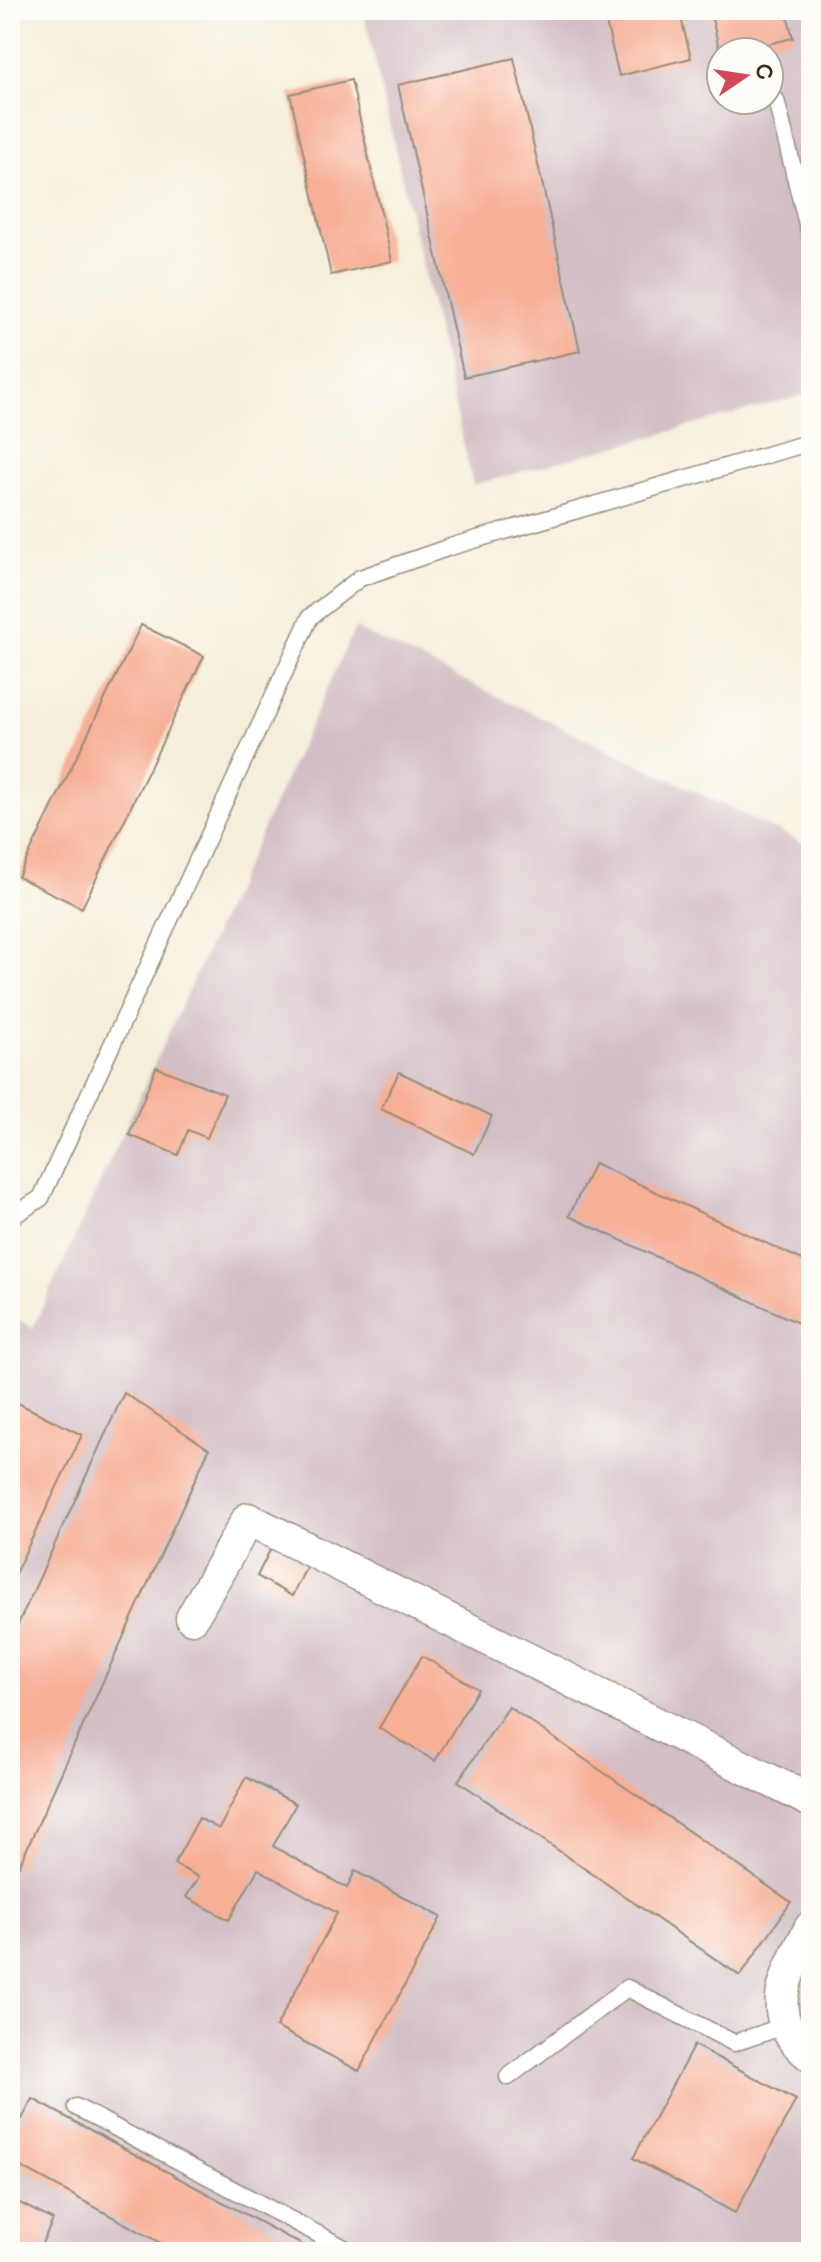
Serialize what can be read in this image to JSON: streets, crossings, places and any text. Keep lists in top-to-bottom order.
{
  "north": "right"
}
